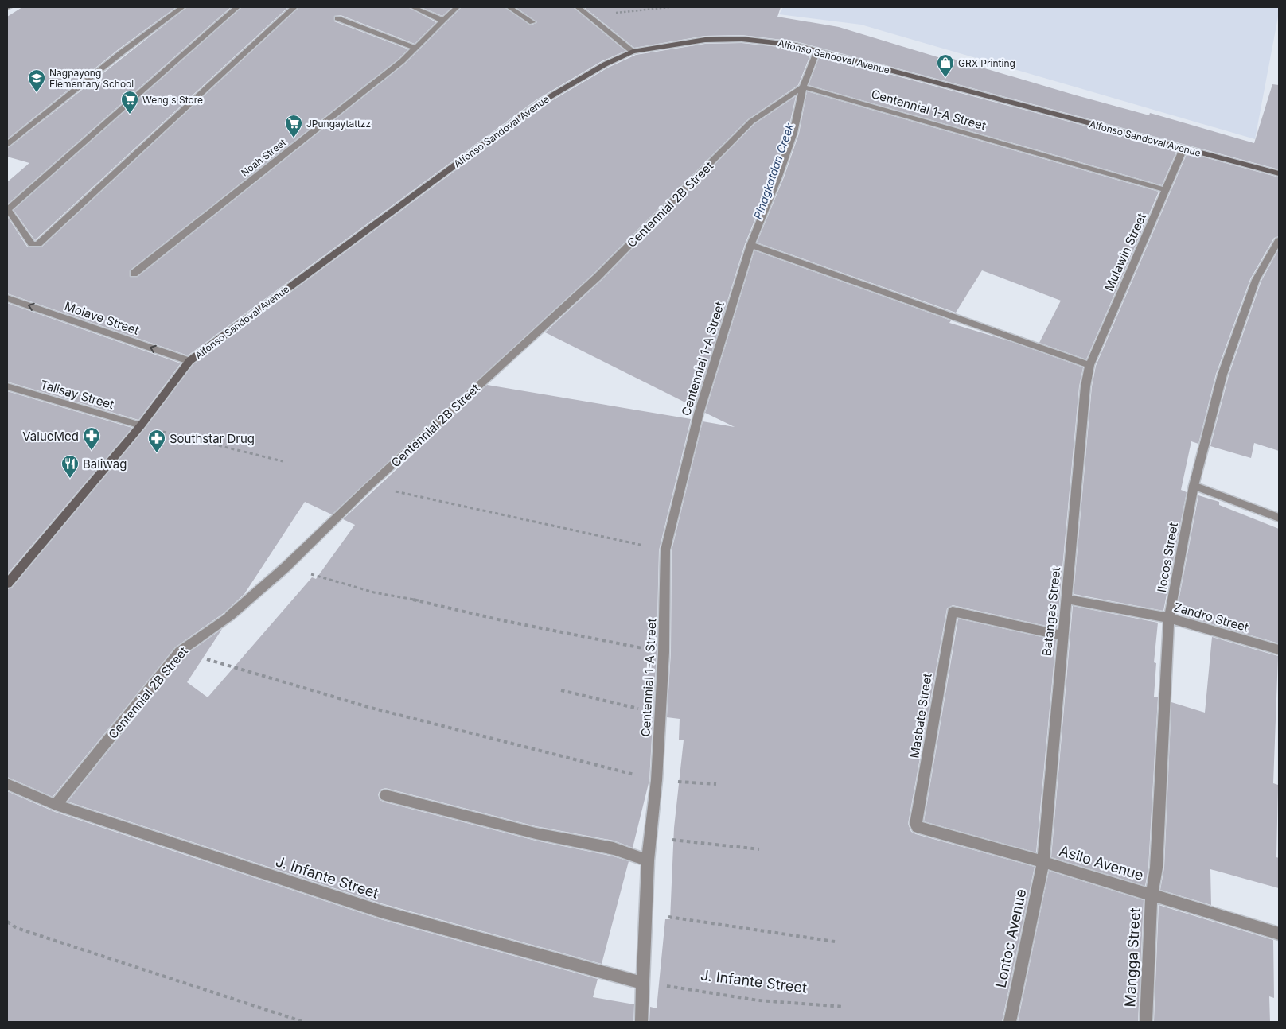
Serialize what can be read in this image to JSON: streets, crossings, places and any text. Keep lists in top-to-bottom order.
{
  "streets": {
    "main road": ["Alfonso Sandoval Avenue"],
    "street": [
      "Centennial 1-A Street",
      "Noah Street",
      "Centennial 2B Street",
      "Mulawin Street",
      "Molave Street",
      "Talisay Street",
      "Ilocos Street",
      "Batangas Street",
      "Zandro Street",
      "Masbate Street",
      "Asilo Avenue",
      "J. Infante Street",
      "Lontoc Avenue",
      "Mangga Street"
    ]
  },
  "crossings": [
    ["Alfonso Sandoval Avenue", "Mulawin Street"],
    ["Alfonso Sandoval Avenue", "Molave Street"],
    ["Alfonso Sandoval Avenue", "Talisay Street"],
    ["Centennial 1-A Street", "Centennial 2B Street"],
    ["Centennial 1-A Street", "Mulawin Street"],
    ["Centennial 1-A Street", "J. Infante Street"],
    ["Centennial 2B Street", "J. Infante Street"],
    ["Mulawin Street", "Batangas Street"],
    ["Ilocos Street", "Zandro Street"],
    ["Ilocos Street", "Asilo Avenue"],
    ["Ilocos Street", "Mangga Street"],
    ["Batangas Street", "Zandro Street"],
    ["Batangas Street", "Masbate Street"],
    ["Batangas Street", "Asilo Avenue"],
    ["Batangas Street", "Lontoc Avenue"],
    ["Masbate Street", "Asilo Avenue"],
    ["Asilo Avenue", "Lontoc Avenue"],
    ["Asilo Avenue", "Mangga Street"]
  ],
  "one_way": ["Molave Street"],
  "water": ["Pinagkatdan Creek"],
  "places": {
    "shop": ["GRX Printing"],
    "school or university": ["Nagpayong Elementary School"],
    "supermarket": ["Weng's Store", "JPungaytattzz"],
    "pharmacy": ["ValueMed", "Southstar Drug"],
    "restaurant": ["Baliwag"]
  }
}
